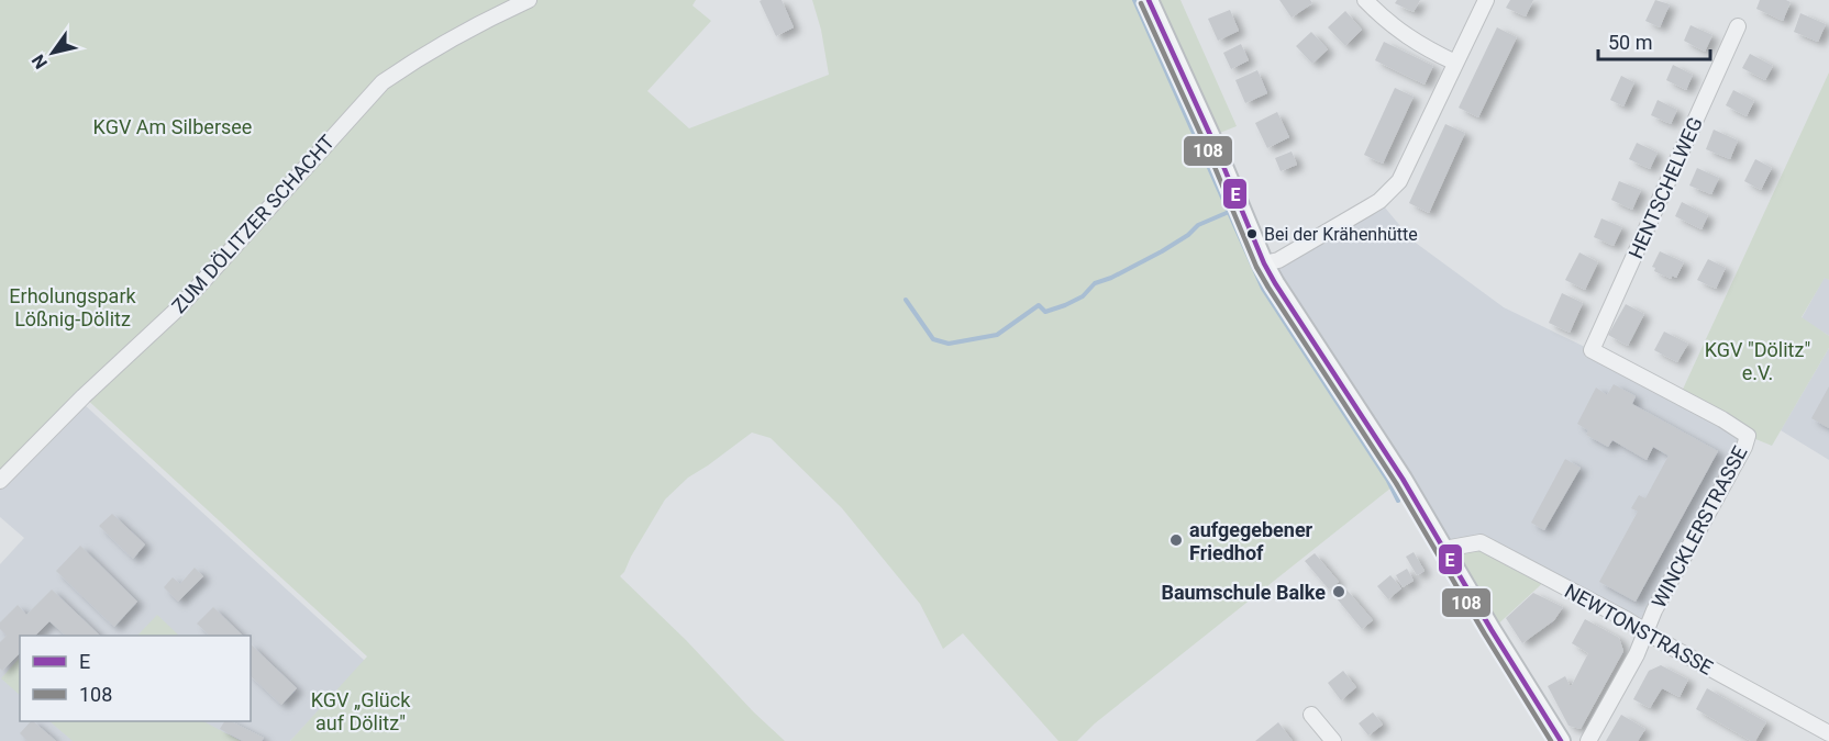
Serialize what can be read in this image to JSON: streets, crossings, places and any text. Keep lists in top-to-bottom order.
{
  "streets": {
    "street": [
      "HENTSCHELWEG",
      "ZUM DÖLITZER SCHACHT",
      "WINCKLERSTRASSE",
      "NEWTONSTRASSE"
    ]
  },
  "crossings": [
    ["HENTSCHELWEG", "WINCKLERSTRASSE"],
    ["WINCKLERSTRASSE", "NEWTONSTRASSE"]
  ],
  "parks": [
    "KGV Am Silbersee",
    "Erholungspark Lößnig-Dölitz",
    "KGV \"Dölitz\" e.V.",
    "KGV „Glück auf Dölitz\""
  ],
  "places": ["Bei der Krähenhütte", "aufgegebener Friedhof", "Baumschule Balke"],
  "lines": ["transit line E", "transit line 108"],
  "legend": ["E", "108"],
  "scale_bar": "50 m",
  "north": "bottom left"
}
